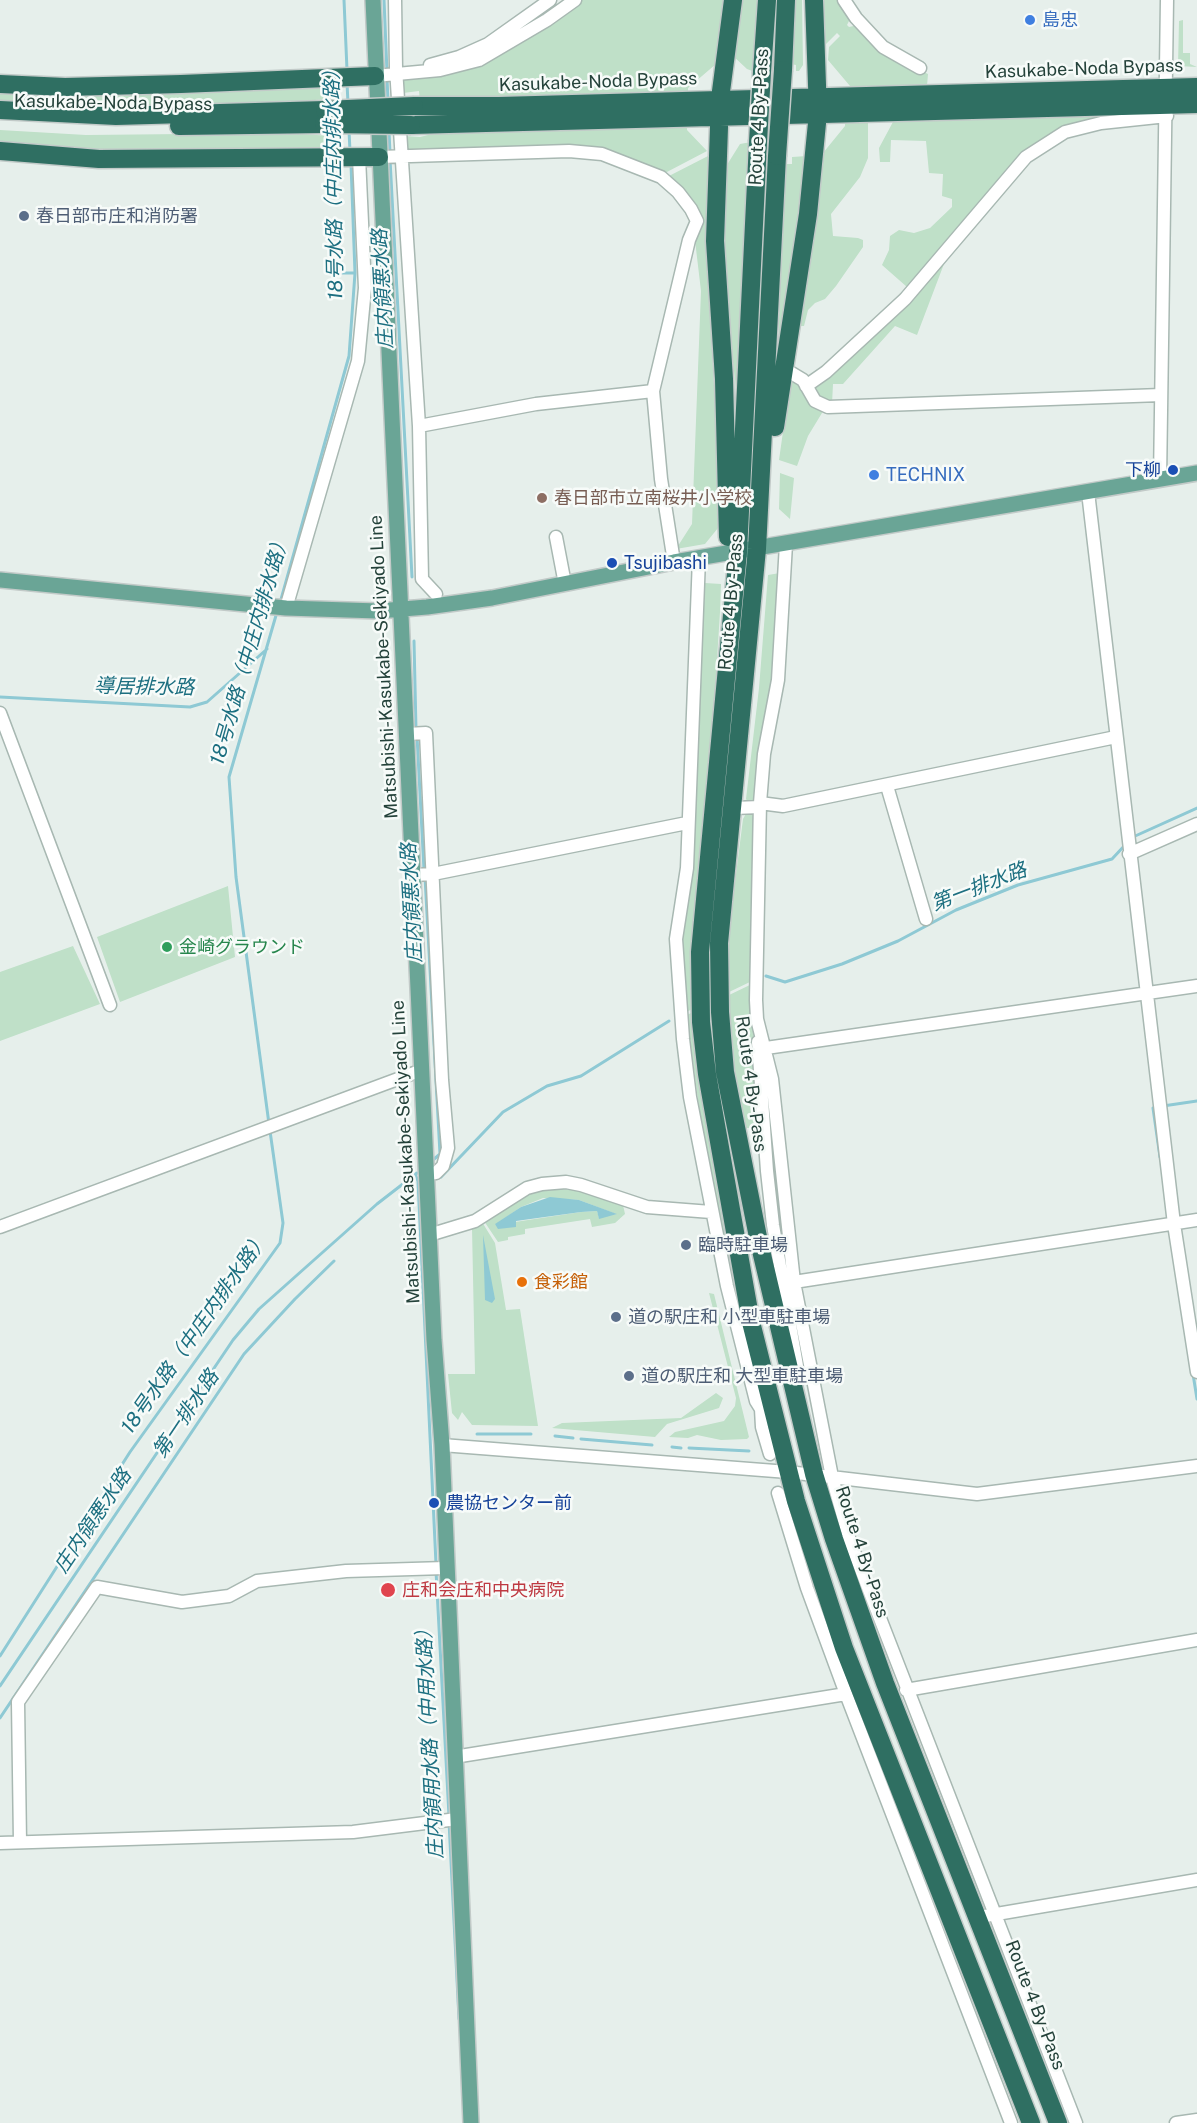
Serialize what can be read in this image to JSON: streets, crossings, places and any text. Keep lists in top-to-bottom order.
{
  "streets": {
    "highway": ["Kasukabe-Noda Bypass", "Route 4 By-Pass"],
    "main road": ["Matsubishi-Kasukabe-Sekiyado Line"]
  },
  "water": [
    "18号水路（中庄内排水路）",
    "庄内領悪水路",
    "導居排水路",
    "第一排水路",
    "庄内領用水路（中用水路）"
  ],
  "places": [
    "島忠",
    "春日部市庄和消防署",
    "下柳",
    "TECHNIX",
    "春日部市立南桜井小学校",
    "Tsujibashi",
    "金崎グラウンド",
    "臨時駐車場",
    "食彩館",
    "道の駅庄和 小型車駐車場",
    "道の駅庄和 大型車駐車場",
    "農協センター前",
    "庄和会庄和中央病院"
  ]
}
